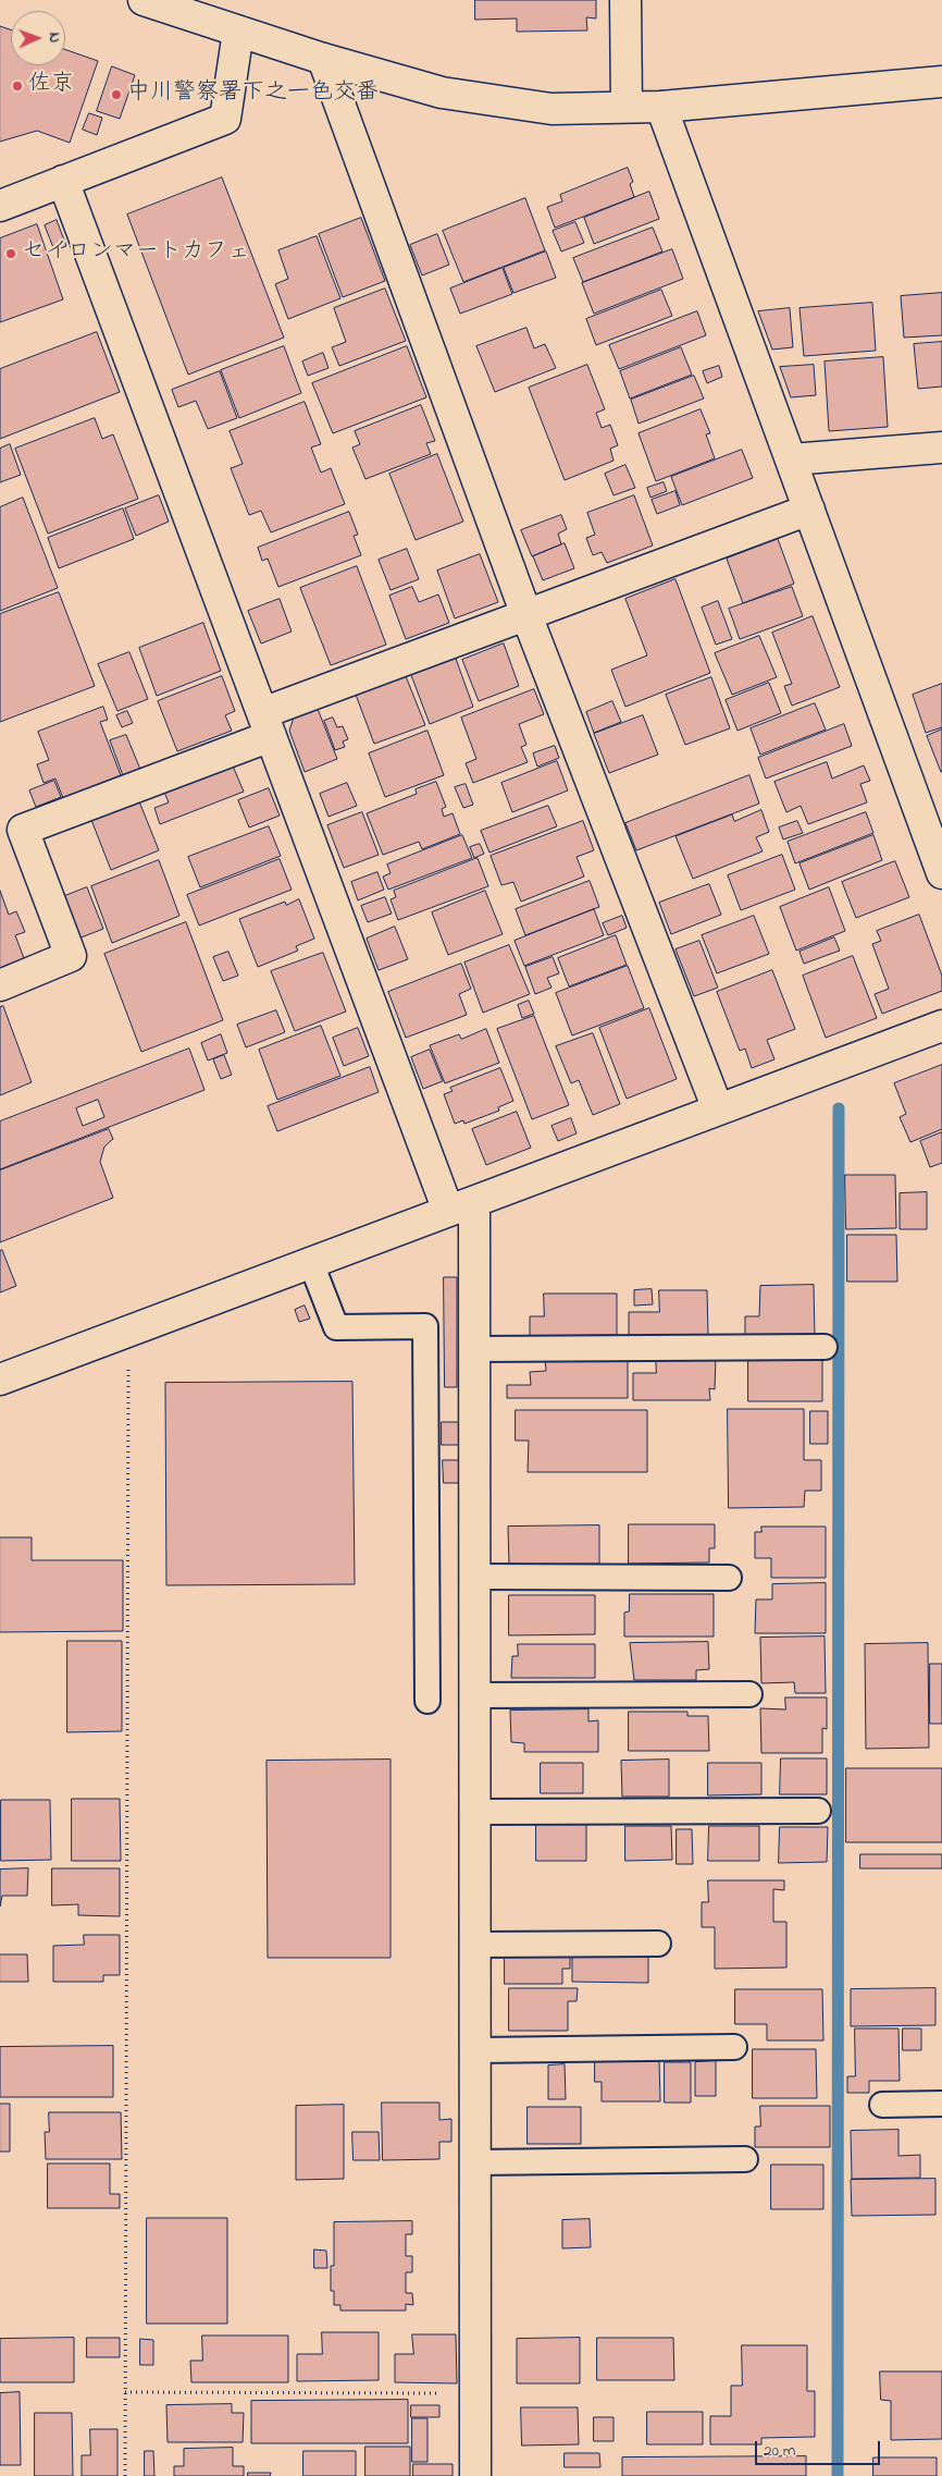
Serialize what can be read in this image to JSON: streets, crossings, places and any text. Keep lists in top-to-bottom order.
{
  "places": ["佐京", "中川警察署下之一色交番", "セイロンマートカフェ"],
  "scale_bar": "20 m",
  "north": "right"
}
